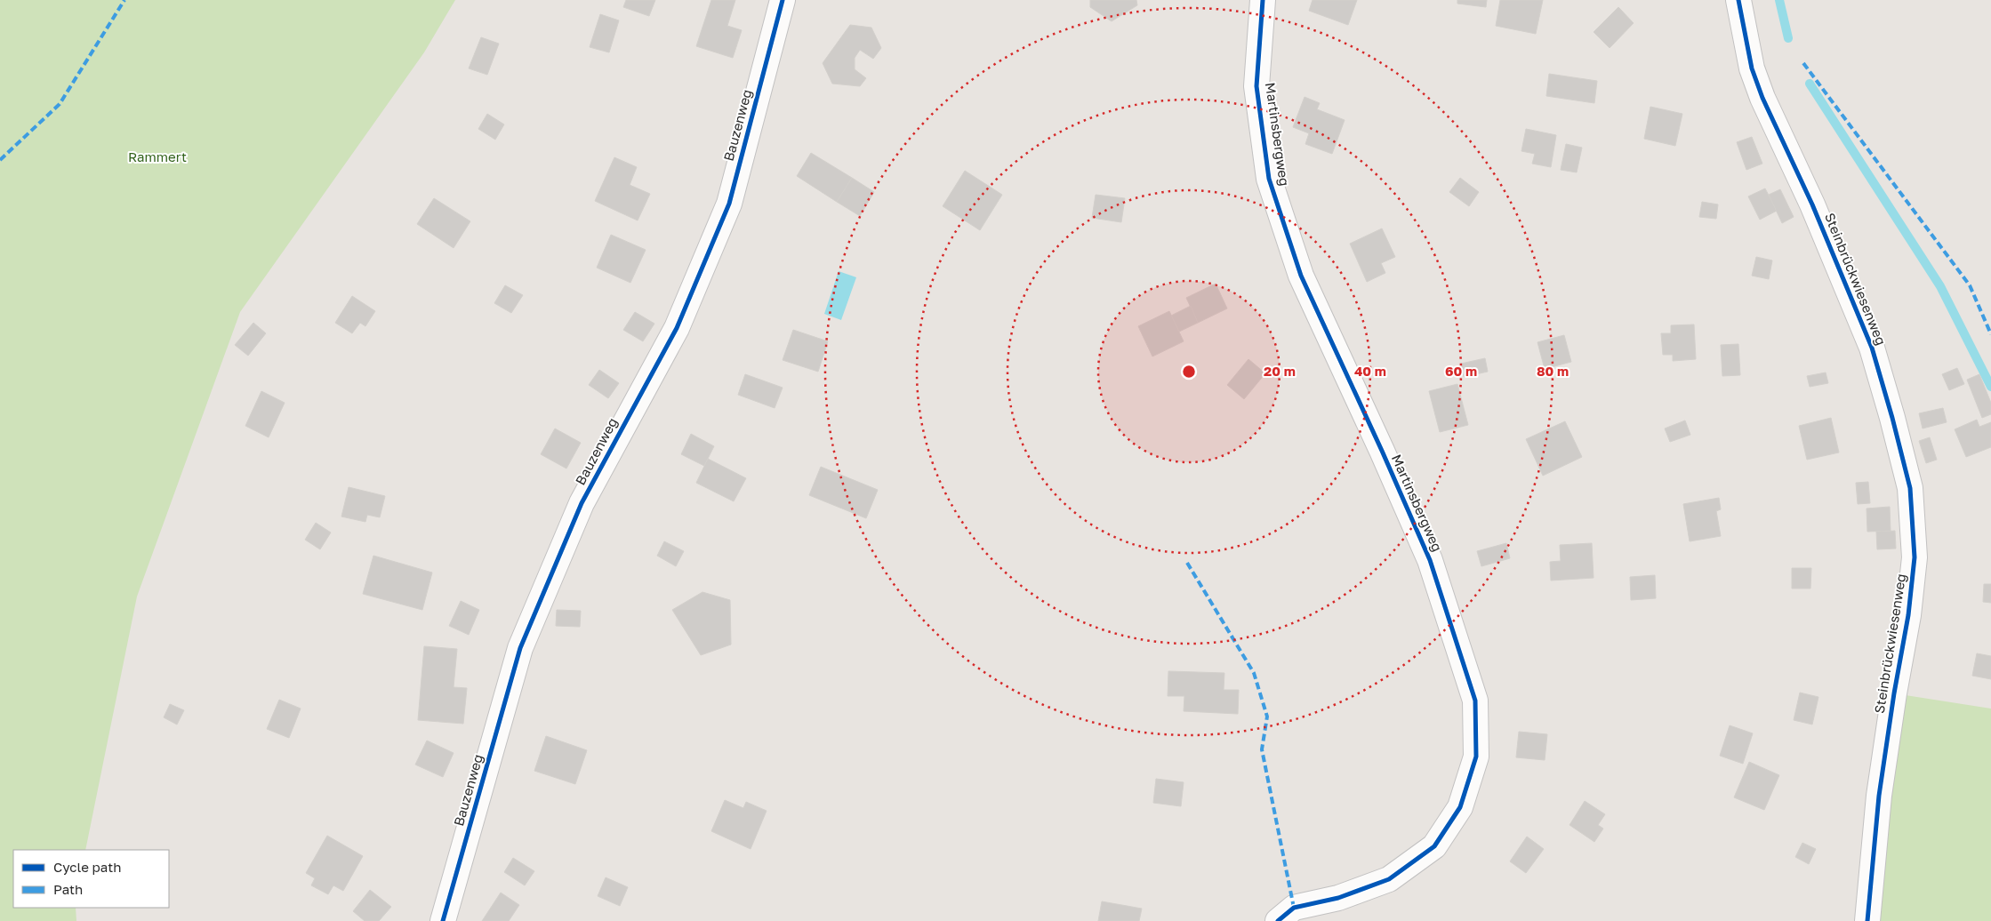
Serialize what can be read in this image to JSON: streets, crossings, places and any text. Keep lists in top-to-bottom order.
{
  "streets": {
    "street": ["Bauzenweg", "Martinsbergweg", "Steinbrückwiesenweg"]
  },
  "parks": ["Rammert"],
  "legend": ["Cycle path", "Path"],
  "rings": [
    "20 m",
    "40 m",
    "60 m",
    "80 m"
  ]
}
